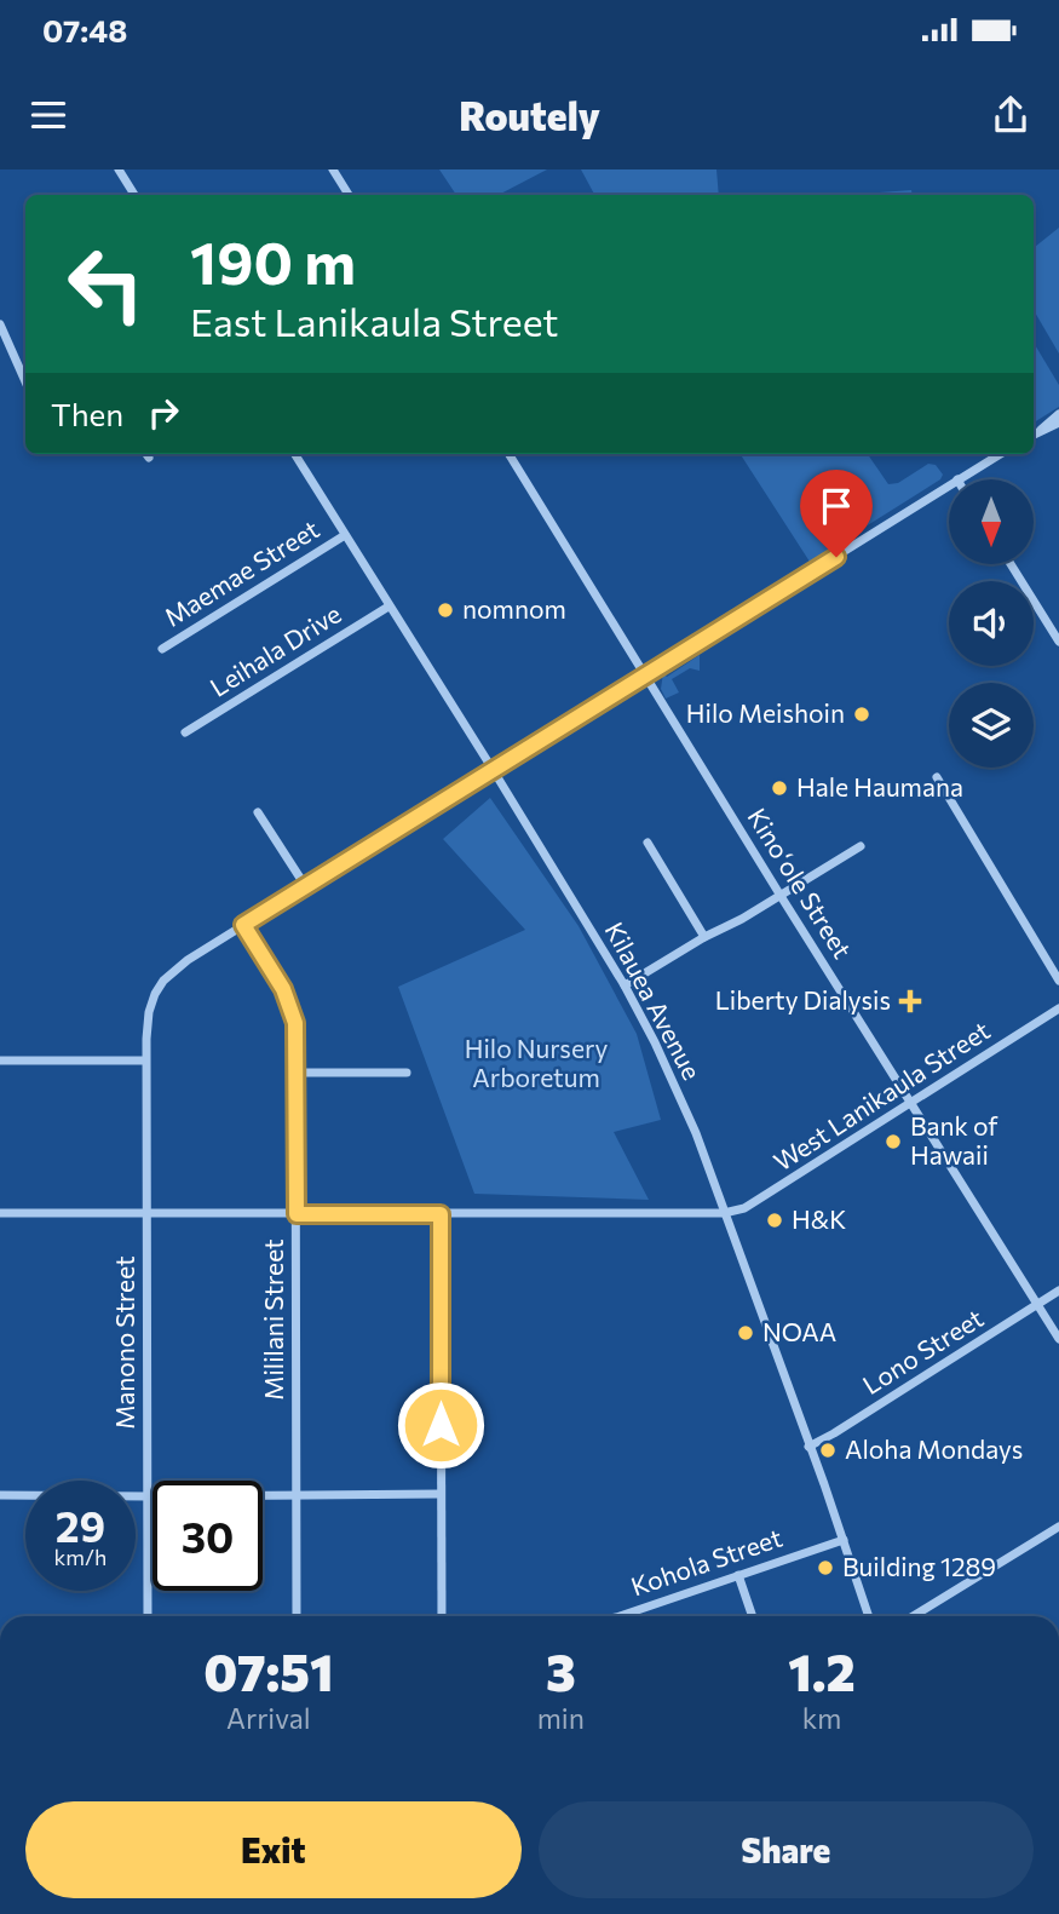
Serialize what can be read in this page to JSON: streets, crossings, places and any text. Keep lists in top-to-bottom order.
{
  "streets": {
    "street": [
      "Maemae Street",
      "Leihala Drive",
      "Kinoʻole Street",
      "Kilauea Avenue",
      "West Lanikaula Street",
      "Mililani Street",
      "Manono Street",
      "Lono Street",
      "Kohola Street"
    ]
  },
  "crossings": [
    ["Maemae Street", "Kilauea Avenue"],
    ["Leihala Drive", "Kilauea Avenue"],
    ["Kinoʻole Street", "West Lanikaula Street"],
    ["Kinoʻole Street", "Manono Street"],
    ["Kinoʻole Street", "Lono Street"],
    ["Kilauea Avenue", "West Lanikaula Street"],
    ["Kilauea Avenue", "Manono Street"],
    ["Kilauea Avenue", "Lono Street"],
    ["Kilauea Avenue", "Kohola Street"],
    ["Mililani Street", "Manono Street"]
  ],
  "parks": ["Hilo Nursery Arboretum"],
  "places": {
    "other": [
      "nomnom",
      "Hilo Meishoin",
      "Hale Haumana",
      "Bank of Hawaii",
      "H&K",
      "NOAA",
      "Aloha Mondays",
      "Building 1289"
    ],
    "health": ["Liberty Dialysis"]
  },
  "north": "bottom",
  "page": {
    "status": "07:48",
    "header": "Routely",
    "turn": ["190 m", "East Lanikaula Street"],
    "then": "Then",
    "speed": "29 km/h",
    "limit": "30",
    "eta": [
      "07:51",
      "Arrival",
      "3",
      "min",
      "1.2",
      "km"
    ],
    "buttons": ["Exit", "Share"]
  }
}
